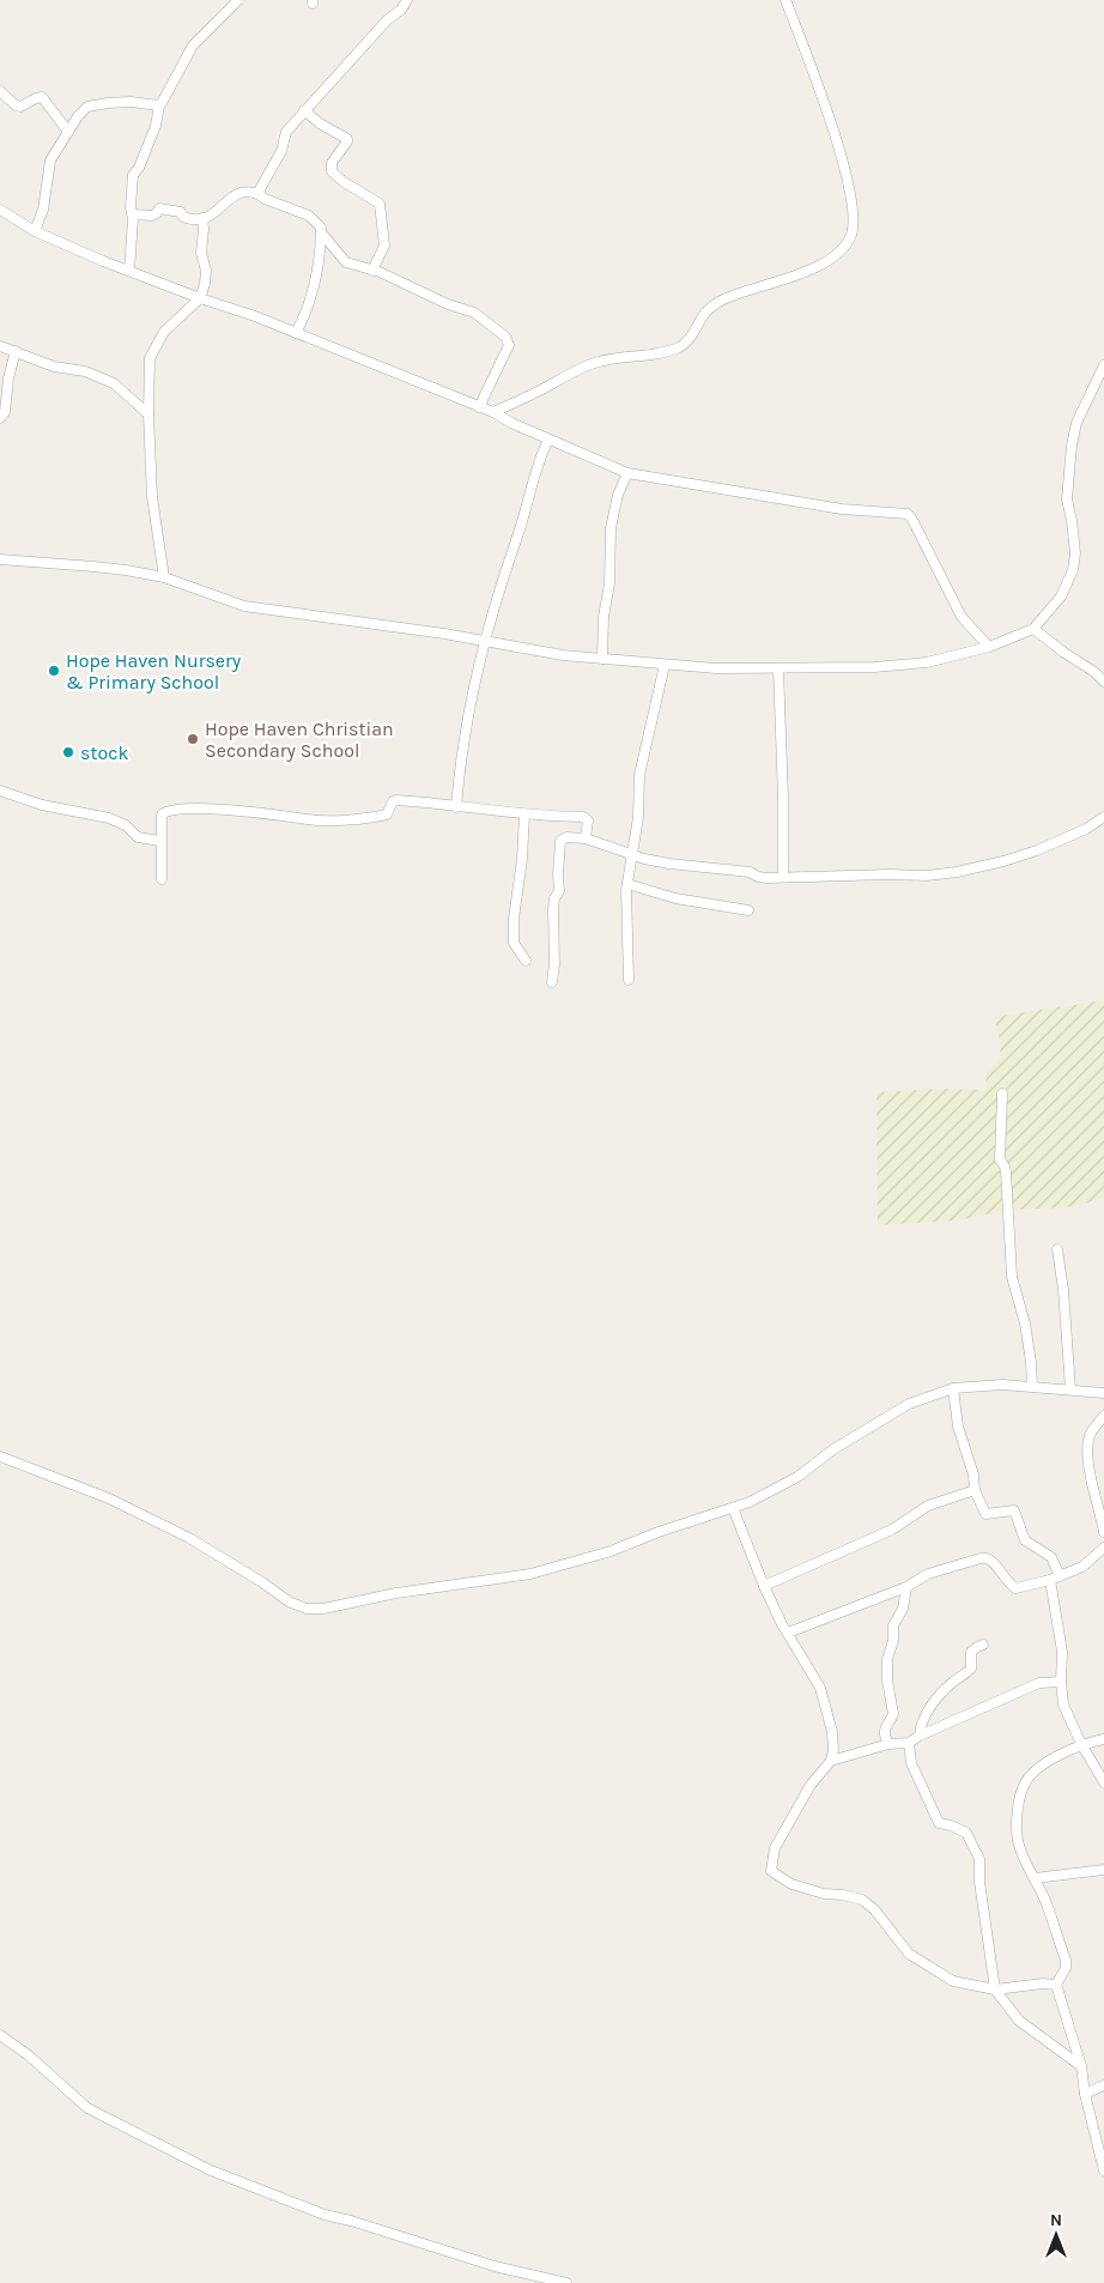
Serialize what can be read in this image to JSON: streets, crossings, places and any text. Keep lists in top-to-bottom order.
{
  "places": ["Hope Haven Nursery & Primary School", "Hope Haven Christian Secondary School", "stock"],
  "north": "top"
}
